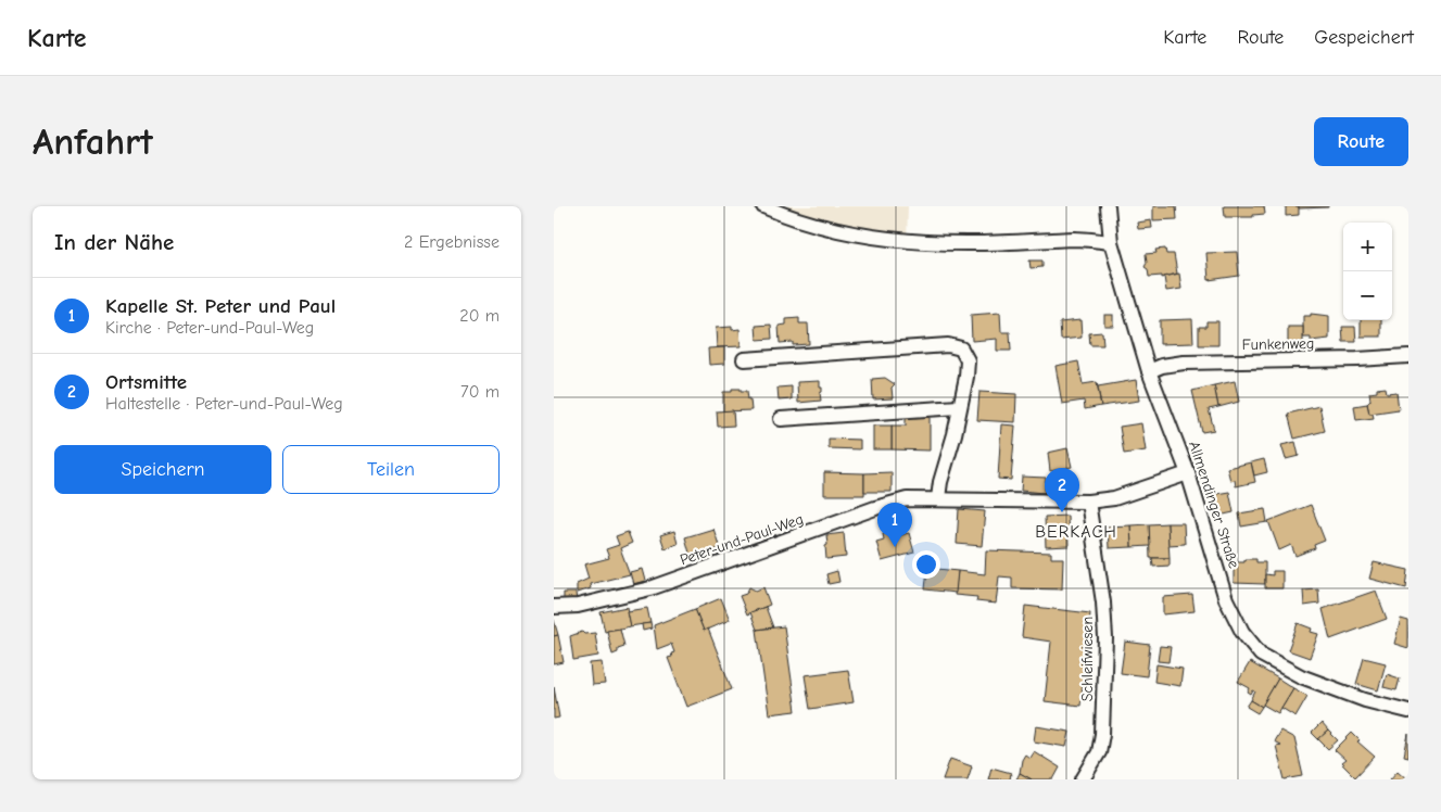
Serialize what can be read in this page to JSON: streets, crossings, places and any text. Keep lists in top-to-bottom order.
{
  "streets": {
    "street": [
      "Funkenweg",
      "Allmendinger Straße",
      "Peter-und-Paul-Weg",
      "Schleifwiesen"
    ]
  },
  "crossings": [
    ["Funkenweg", "Allmendinger Straße"],
    ["Allmendinger Straße", "Peter-und-Paul-Weg"],
    ["Peter-und-Paul-Weg", "Schleifwiesen"]
  ],
  "districts": ["BERKACH"],
  "page": {
    "header": "Karte",
    "nav": ["Karte", "Route", "Gespeichert"],
    "buttons": [
      "Route",
      ["Speichern", "Teilen"]
    ],
    "title": "Anfahrt",
    "heading": ["In der Nähe", "2 Ergebnisse"],
    "map_buttons": ["+", "−"],
    "list": [
      {
        "mark": "1",
        "name": "Kapelle St. Peter und Paul",
        "note": "Kirche · Peter-und-Paul-Weg",
        "value": "20 m"
      },
      {
        "mark": "2",
        "name": "Ortsmitte",
        "note": "Haltestelle · Peter-und-Paul-Weg",
        "value": "70 m"
      }
    ],
    "pins": ["2", "1"]
  }
}
